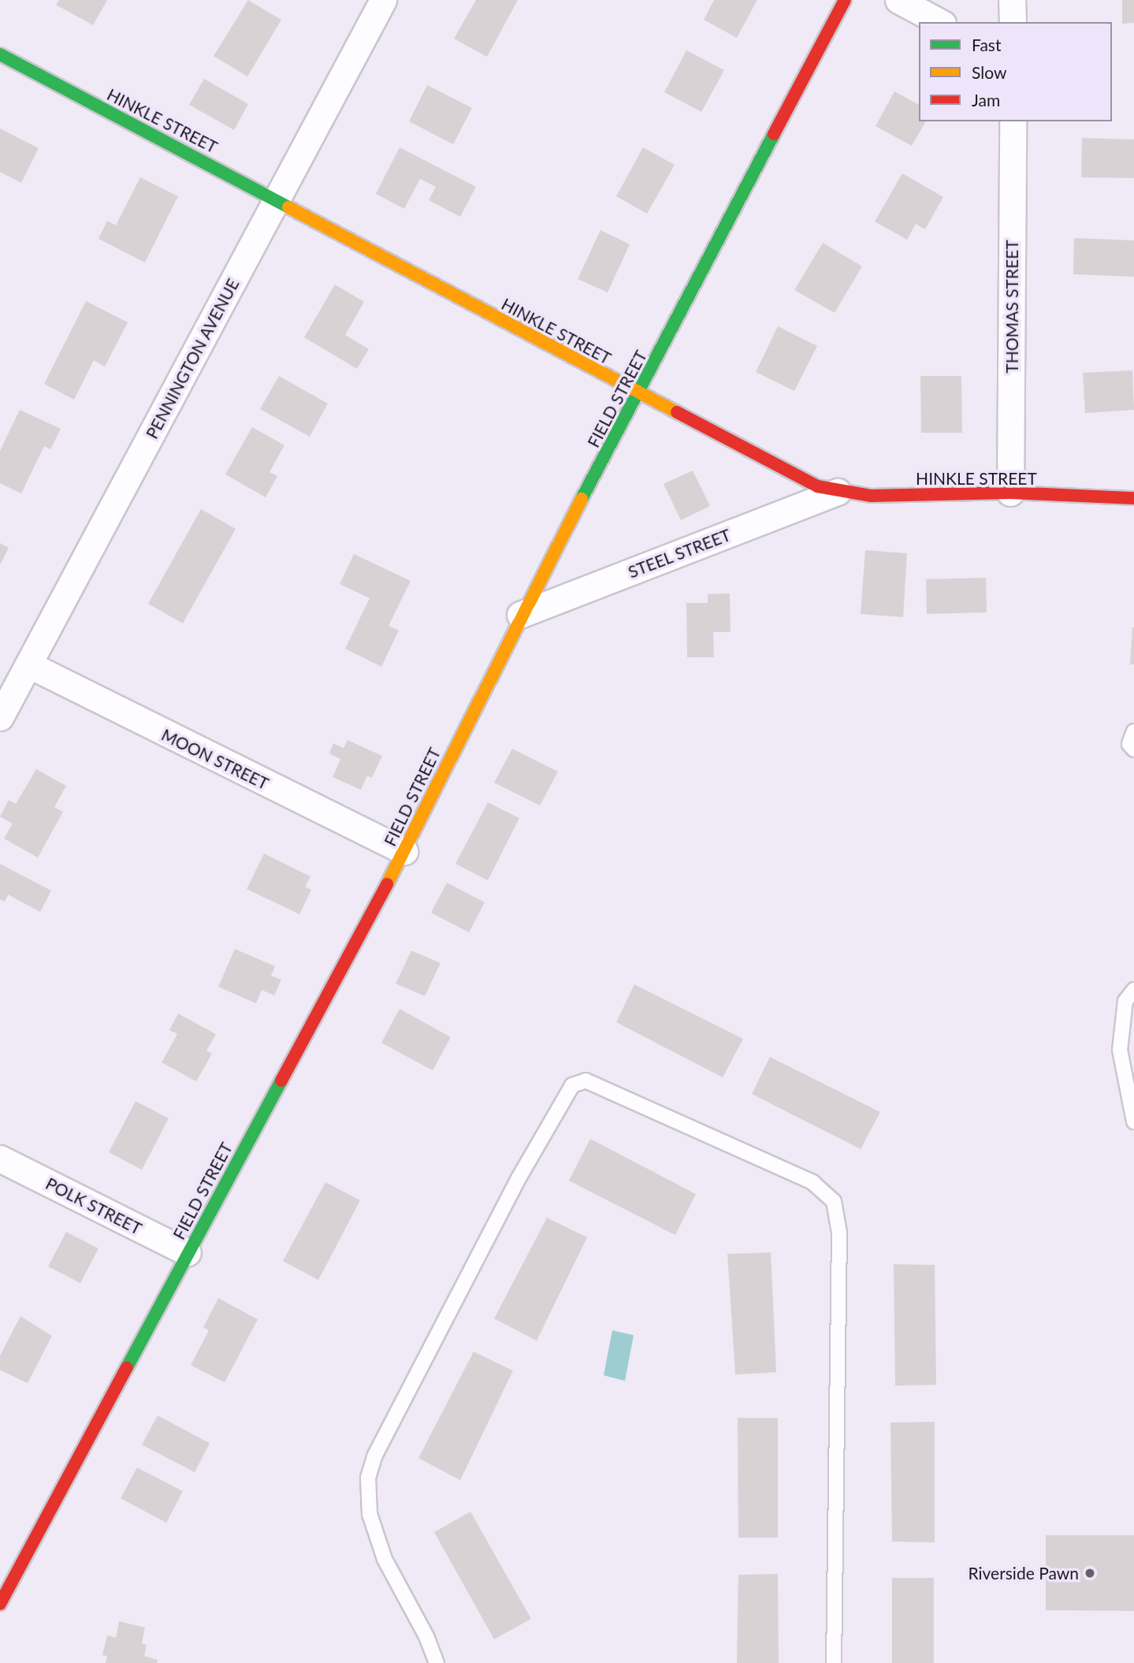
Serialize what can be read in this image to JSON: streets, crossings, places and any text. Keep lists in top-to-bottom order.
{
  "streets": {
    "street": [
      "HINKLE STREET",
      "THOMAS STREET",
      "PENNINGTON AVENUE",
      "FIELD STREET",
      "STEEL STREET",
      "MOON STREET",
      "POLK STREET"
    ]
  },
  "crossings": [
    ["HINKLE STREET", "THOMAS STREET"],
    ["HINKLE STREET", "PENNINGTON AVENUE"],
    ["HINKLE STREET", "FIELD STREET"],
    ["HINKLE STREET", "STEEL STREET"],
    ["PENNINGTON AVENUE", "MOON STREET"],
    ["FIELD STREET", "STEEL STREET"],
    ["FIELD STREET", "MOON STREET"],
    ["FIELD STREET", "POLK STREET"]
  ],
  "places": ["Riverside Pawn"],
  "legend": ["Fast", "Slow", "Jam"]
}
